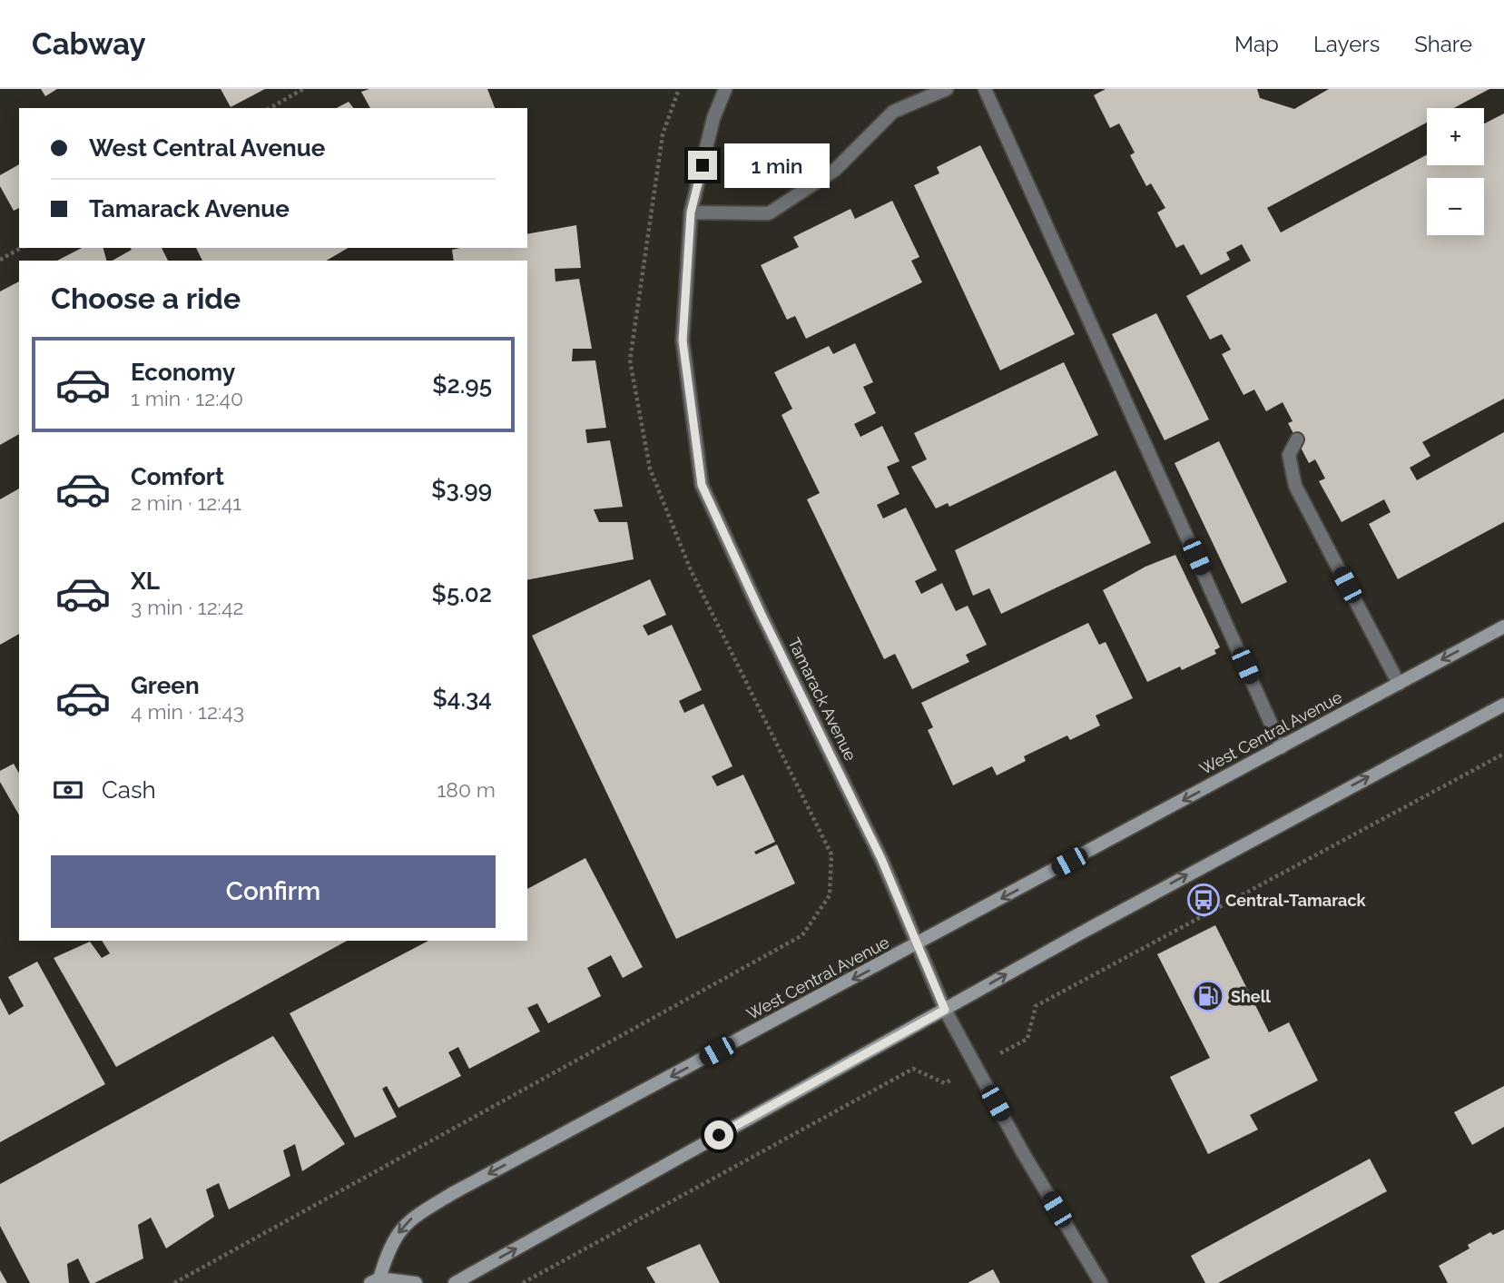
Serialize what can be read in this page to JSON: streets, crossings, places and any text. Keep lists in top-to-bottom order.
{
  "streets": {
    "main road": ["West Central Avenue"],
    "street": ["Tamarack Avenue"]
  },
  "crossings": [
    ["Tamarack Avenue", "West Central Avenue"]
  ],
  "places": {
    "bus stop": ["Central-Tamarack"],
    "fuel station": ["Shell"]
  },
  "page": {
    "header": "Cabway",
    "nav": ["Map", "Layers", "Share"],
    "map_buttons": ["+", "−"],
    "banner": ["West Central Avenue", "Tamarack Avenue"],
    "bubble": "1 min",
    "heading": "Choose a ride",
    "list": [
      {
        "name": "Economy",
        "note": "1 min · 12:40",
        "value": "$2.95"
      },
      {
        "name": "Comfort",
        "note": "2 min · 12:41",
        "value": "$3.99"
      },
      {
        "name": "XL",
        "note": "3 min · 12:42",
        "value": "$5.02"
      },
      {
        "name": "Green",
        "note": "4 min · 12:43",
        "value": "$4.34"
      }
    ],
    "pay": ["Cash", "180 m"],
    "buttons": "Confirm"
  }
}
